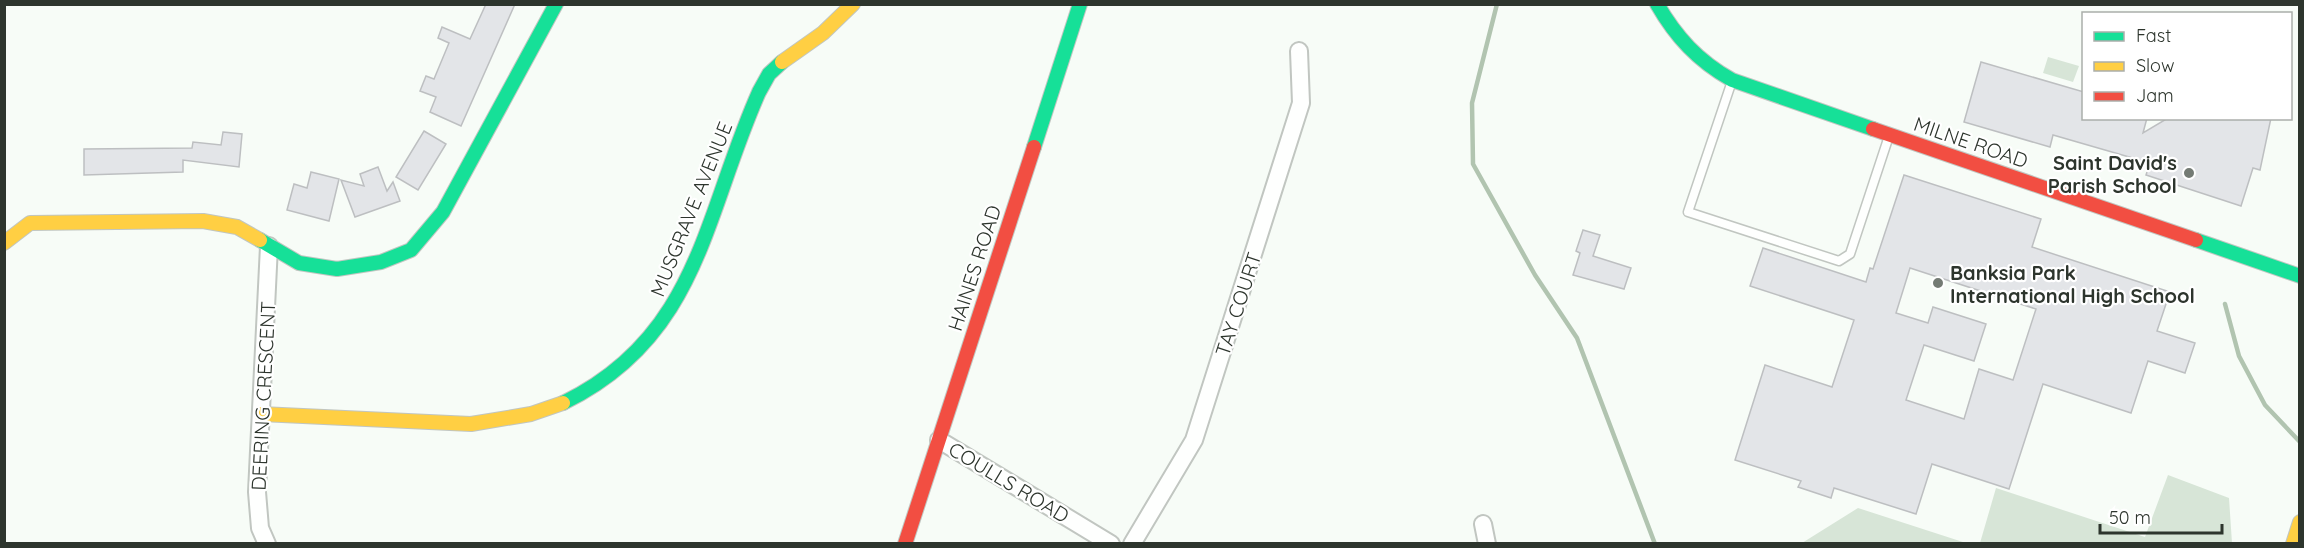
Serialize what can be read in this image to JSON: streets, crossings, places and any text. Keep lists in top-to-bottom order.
{
  "streets": {
    "street": [
      "MILNE ROAD",
      "MUSGRAVE AVENUE",
      "HAINES ROAD",
      "TAY COURT",
      "DEERING CRESCENT",
      "COULLS ROAD"
    ]
  },
  "crossings": [
    ["MUSGRAVE AVENUE", "DEERING CRESCENT"],
    ["HAINES ROAD", "COULLS ROAD"]
  ],
  "places": ["Saint David's Parish School", "Banksia Park International High School"],
  "legend": ["Fast", "Slow", "Jam"],
  "scale_bar": "50 m"
}
